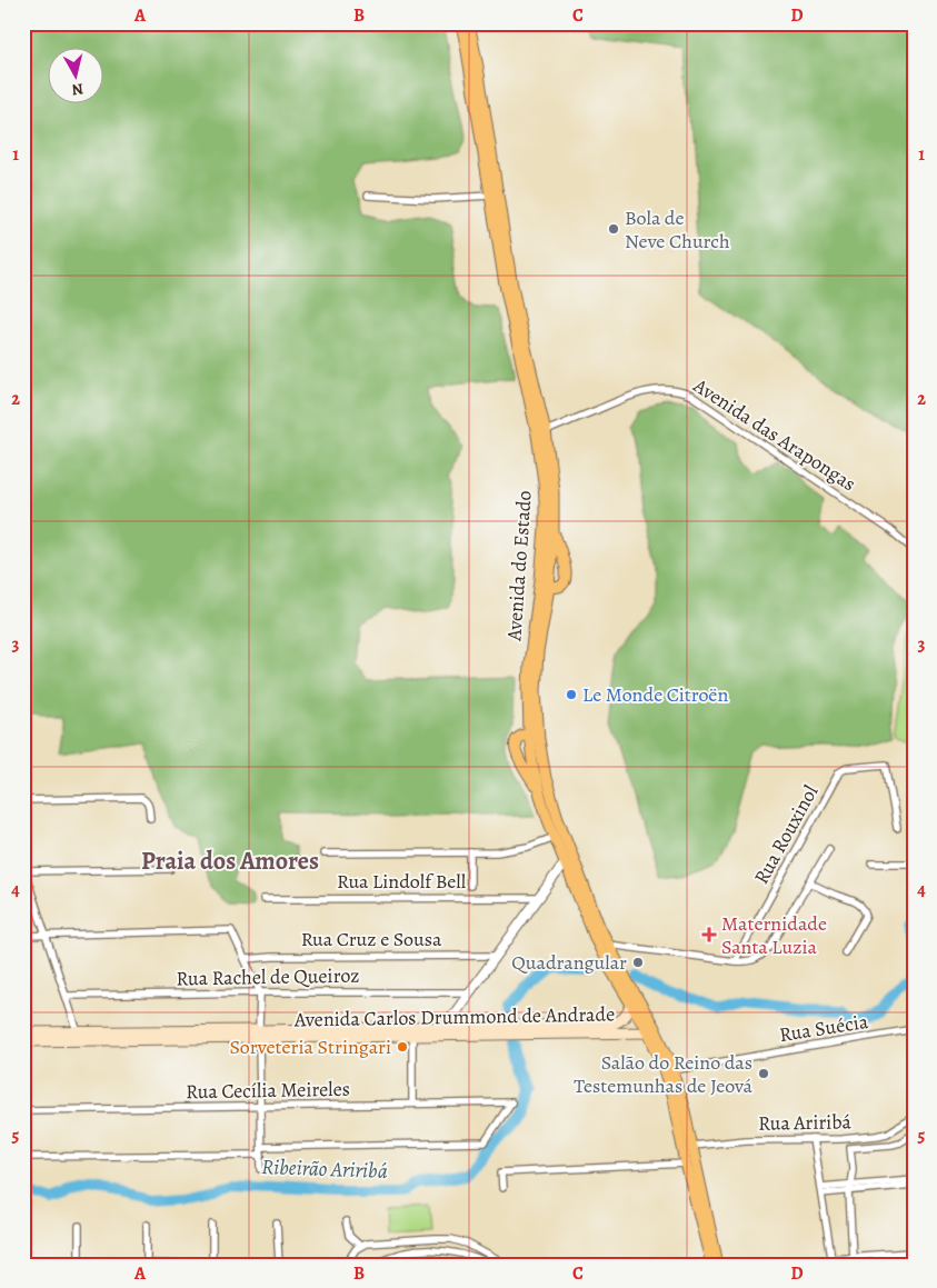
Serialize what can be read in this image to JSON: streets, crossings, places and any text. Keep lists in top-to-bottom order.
{
  "streets": {
    "main road": ["Avenida do Estado", "Avenida Carlos Drummond de Andrade"],
    "street": [
      "Avenida das Arapongas",
      "Rua Rouxinol",
      "Rua Lindolf Bell",
      "Rua Cruz e Sousa",
      "Rua Rachel de Queiroz",
      "Rua Suécia",
      "Rua Cecília Meireles",
      "Rua Ariribá"
    ]
  },
  "crossings": [
    ["Avenida das Arapongas", "Avenida do Estado"]
  ],
  "districts": ["Praia dos Amores"],
  "water": ["Ribeirão Ariribá"],
  "places": {
    "other": [
      "Bola de Neve Church",
      "Le Monde Citroën",
      "Quadrangular",
      "Sorveteria Stringari",
      "Salão do Reino das Testemunhas de Jeová"
    ],
    "health": ["Maternidade Santa Luzia"]
  },
  "north": "bottom",
  "grid": {
    "columns": [
      "A",
      "B",
      "C",
      "D"
    ],
    "rows": [
      "1",
      "2",
      "3",
      "4",
      "5"
    ]
  }
}
